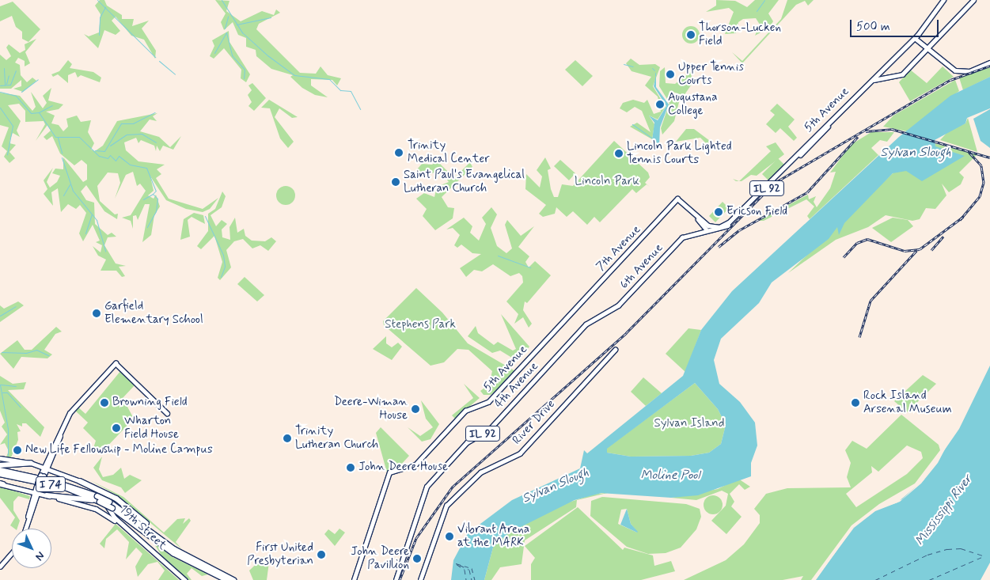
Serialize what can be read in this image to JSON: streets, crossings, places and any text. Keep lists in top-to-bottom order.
{
  "streets": {
    "highway": ["I 74"],
    "main road": [
      "5th Avenue",
      "IL 92",
      "7th Avenue",
      "6th Avenue",
      "4th Avenue",
      "River Drive",
      "19th Street"
    ]
  },
  "crossings": [
    ["5th Avenue", "7th Avenue"],
    ["5th Avenue", "6th Avenue"],
    ["6th Avenue", "4th Avenue"]
  ],
  "water": ["Sylvan Slough", "Moline Pool", "Mississippi River"],
  "parks": ["Lincoln Park", "Stephens Park", "Sylvan Island"],
  "places": [
    "Thorson-Lucken Field",
    "Upper Tennis Courts",
    "Augustana College",
    "Trinity Medical Center",
    "Lincoln Park Lighted Tennis Courts",
    "Saint Paul's Evangelical Lutheran Church",
    "Ericson Field",
    "Garfield Elementary School",
    "Browning Field",
    "Rock Island Arsenal Museum",
    "Deere-Wiman House",
    "Wharton Field House",
    "Trinity Lutheran Church",
    "New Life Fellowship - Moline Campus",
    "John Deere House",
    "Vibrant Arena at the MARK",
    "First United Presbyterian",
    "John Deere Pavillion"
  ],
  "scale_bar": "500 m",
  "north": "bottom right"
}
